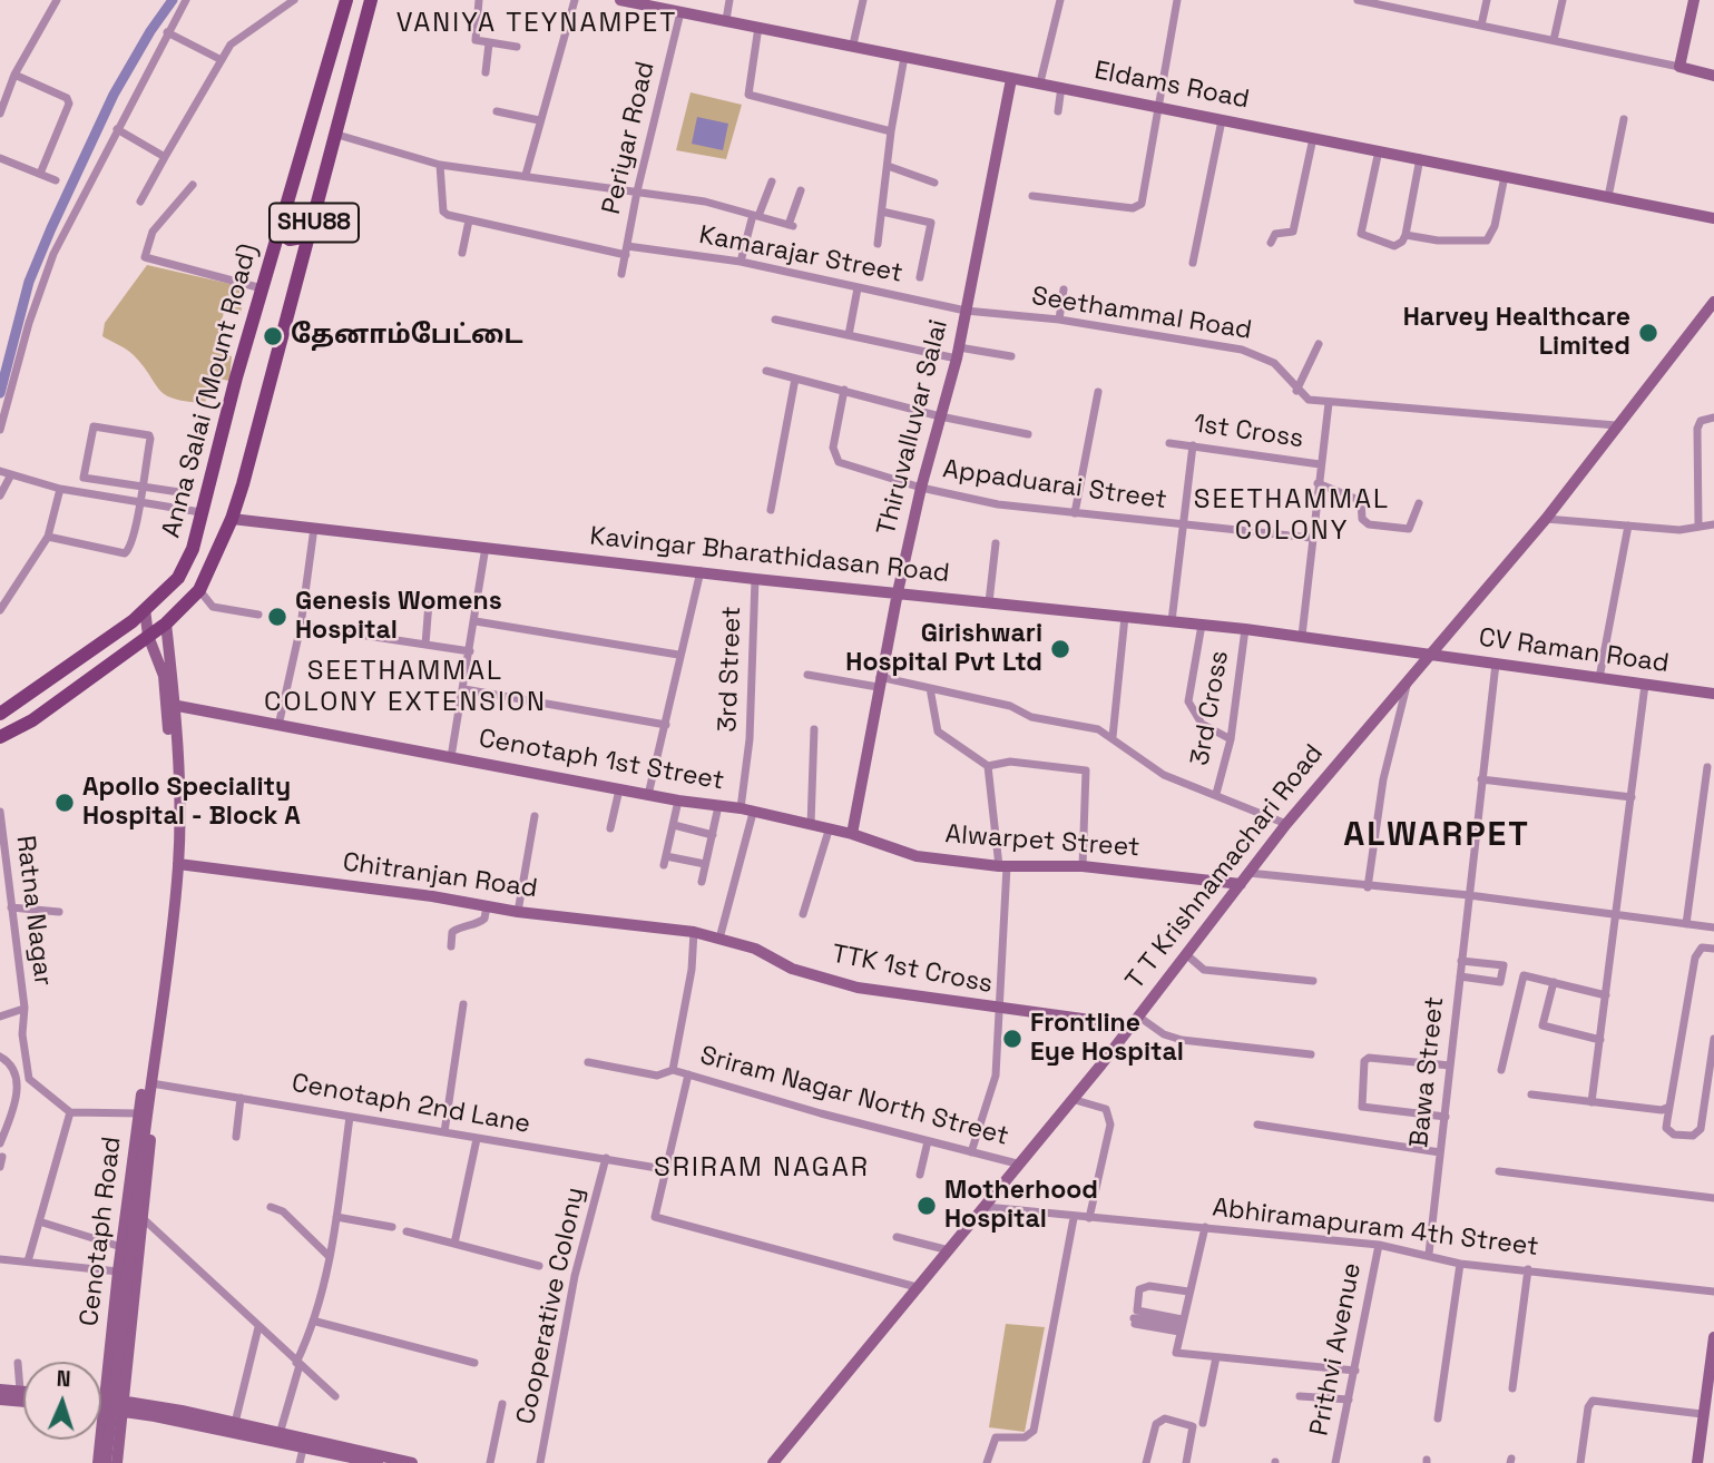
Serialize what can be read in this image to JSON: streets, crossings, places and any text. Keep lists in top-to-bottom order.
{
  "streets": {
    "main road": [
      "Eldams Road",
      "SHU88",
      "Anna Salai (Mount Road)",
      "Thiruvalluvar Salai",
      "Kavingar Bharathidasan Road",
      "CV Raman Road",
      "Cenotaph 1st Street",
      "Alwarpet Street",
      "T T Krishnamachari Road",
      "Chitranjan Road",
      "TTK 1st Cross",
      "Cenotaph Road"
    ],
    "street": [
      "Periyar Road",
      "Kamarajar Street",
      "Seethammal Road",
      "1st Cross",
      "Appaduarai Street",
      "3rd Street",
      "3rd Cross",
      "Ratna Nagar",
      "Bawa Street",
      "Sriram Nagar North Street",
      "Cenotaph 2nd Lane",
      "Abhiramapuram 4th Street",
      "Cooperative Colony",
      "Prithvi Avenue"
    ]
  },
  "crossings": [
    ["Eldams Road", "Periyar Road"],
    ["Eldams Road", "Thiruvalluvar Salai"],
    ["Periyar Road", "Kamarajar Street"],
    ["Kamarajar Street", "Seethammal Road"],
    ["Kamarajar Street", "Anna Salai (Mount Road)"],
    ["Kamarajar Street", "Thiruvalluvar Salai"],
    ["Seethammal Road", "Thiruvalluvar Salai"],
    ["Seethammal Road", "T T Krishnamachari Road"],
    ["Anna Salai (Mount Road)", "Kavingar Bharathidasan Road"],
    ["Anna Salai (Mount Road)", "Cenotaph Road"],
    ["Thiruvalluvar Salai", "Appaduarai Street"],
    ["Thiruvalluvar Salai", "Kavingar Bharathidasan Road"],
    ["Thiruvalluvar Salai", "Alwarpet Street"],
    ["Kavingar Bharathidasan Road", "CV Raman Road"],
    ["Kavingar Bharathidasan Road", "3rd Street"],
    ["Kavingar Bharathidasan Road", "3rd Cross"],
    ["CV Raman Road", "T T Krishnamachari Road"],
    ["CV Raman Road", "Bawa Street"],
    ["3rd Street", "Cenotaph 1st Street"],
    ["3rd Street", "Alwarpet Street"],
    ["3rd Street", "TTK 1st Cross"],
    ["Cenotaph 1st Street", "Alwarpet Street"],
    ["Cenotaph 1st Street", "Cenotaph Road"],
    ["Alwarpet Street", "T T Krishnamachari Road"],
    ["T T Krishnamachari Road", "TTK 1st Cross"],
    ["T T Krishnamachari Road", "Sriram Nagar North Street"],
    ["T T Krishnamachari Road", "Abhiramapuram 4th Street"],
    ["Chitranjan Road", "TTK 1st Cross"],
    ["Chitranjan Road", "Cenotaph Road"],
    ["Bawa Street", "Abhiramapuram 4th Street"],
    ["Cenotaph 2nd Lane", "Cenotaph Road"],
    ["Cenotaph 2nd Lane", "Cooperative Colony"],
    ["Abhiramapuram 4th Street", "Prithvi Avenue"]
  ],
  "districts": [
    "VANIYA TEYNAMPET",
    "SEETHAMMAL COLONY",
    "SEETHAMMAL COLONY EXTENSION",
    "ALWARPET",
    "SRIRAM NAGAR"
  ],
  "places": [
    "Harvey Healthcare Limited",
    "தேனாம்பேட்டை",
    "Genesis Womens Hospital",
    "Girishwari Hospital Pvt Ltd",
    "Apollo Speciality Hospital - Block A",
    "Frontline Eye Hospital",
    "Motherhood Hospital"
  ],
  "north": "top"
}
